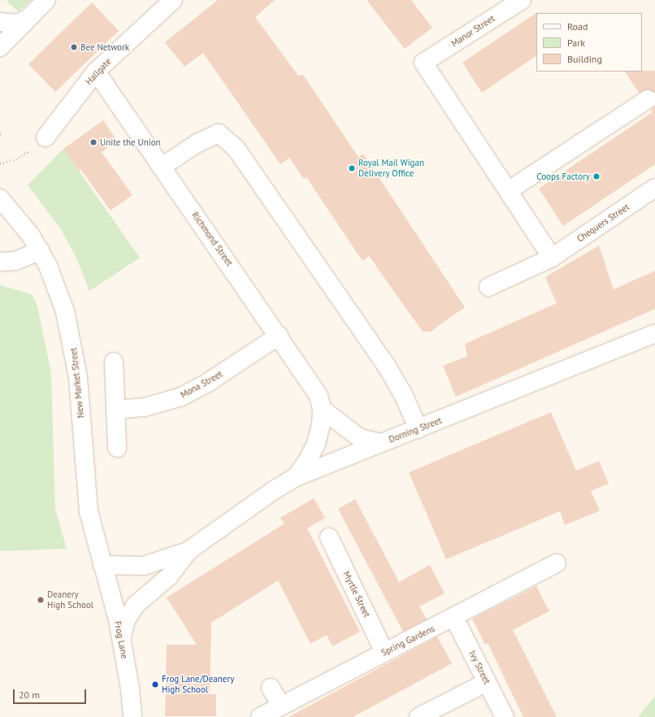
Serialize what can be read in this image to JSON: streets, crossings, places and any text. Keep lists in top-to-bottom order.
{
  "streets": {
    "street": [
      "Manor Street",
      "Hallgate",
      "Chequers Street",
      "Richmond Street",
      "New Market Street",
      "Mona Street",
      "Dorning Street",
      "Myrtle Street",
      "Frog Lane",
      "Spring Gardens",
      "Ivy Street"
    ]
  },
  "crossings": [
    ["Hallgate", "Richmond Street"],
    ["Richmond Street", "Mona Street"],
    ["Richmond Street", "Dorning Street"],
    ["New Market Street", "Dorning Street"],
    ["New Market Street", "Frog Lane"],
    ["Dorning Street", "Frog Lane"],
    ["Myrtle Street", "Spring Gardens"],
    ["Spring Gardens", "Ivy Street"]
  ],
  "places": [
    "Bee Network",
    "Unite the Union",
    "Royal Mail Wigan Delivery Office",
    "Coops Factory",
    "Deanery High School",
    "Frog Lane/Deanery High School"
  ],
  "legend": ["Road", "Park", "Building"],
  "scale_bar": "20 m"
}
